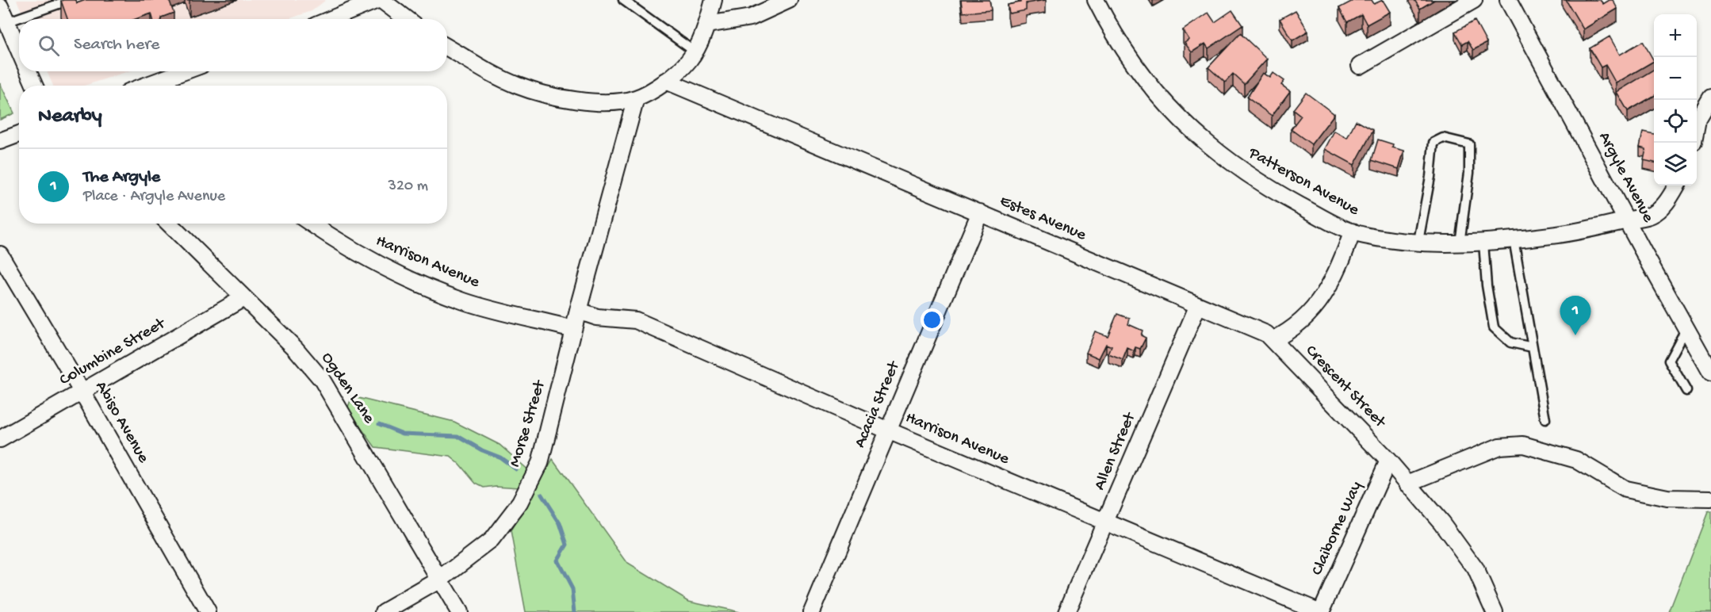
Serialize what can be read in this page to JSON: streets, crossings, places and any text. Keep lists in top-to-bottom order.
{
  "streets": {
    "street": [
      "Argyle Avenue",
      "Patterson Avenue",
      "Estes Avenue",
      "Harrison Avenue",
      "Columbine Street",
      "Crescent Street",
      "Ogden Lane",
      "Acacia Street",
      "Abiso Avenue",
      "Morse Street",
      "Allen Street",
      "Claiborne Way"
    ]
  },
  "crossings": [
    ["Argyle Avenue", "Patterson Avenue"],
    ["Estes Avenue", "Crescent Street"],
    ["Estes Avenue", "Acacia Street"],
    ["Estes Avenue", "Allen Street"],
    ["Harrison Avenue", "Acacia Street"],
    ["Harrison Avenue", "Morse Street"],
    ["Harrison Avenue", "Allen Street"],
    ["Harrison Avenue", "Claiborne Way"],
    ["Columbine Street", "Ogden Lane"],
    ["Columbine Street", "Abiso Avenue"],
    ["Crescent Street", "Claiborne Way"],
    ["Ogden Lane", "Morse Street"]
  ],
  "page": {
    "map_buttons": ["+", "−"],
    "search": "Search here",
    "heading": "Nearby",
    "list": [
      {
        "mark": "1",
        "name": "The Argyle",
        "note": "Place · Argyle Avenue",
        "value": "320 m"
      }
    ],
    "pins": "1"
  }
}
